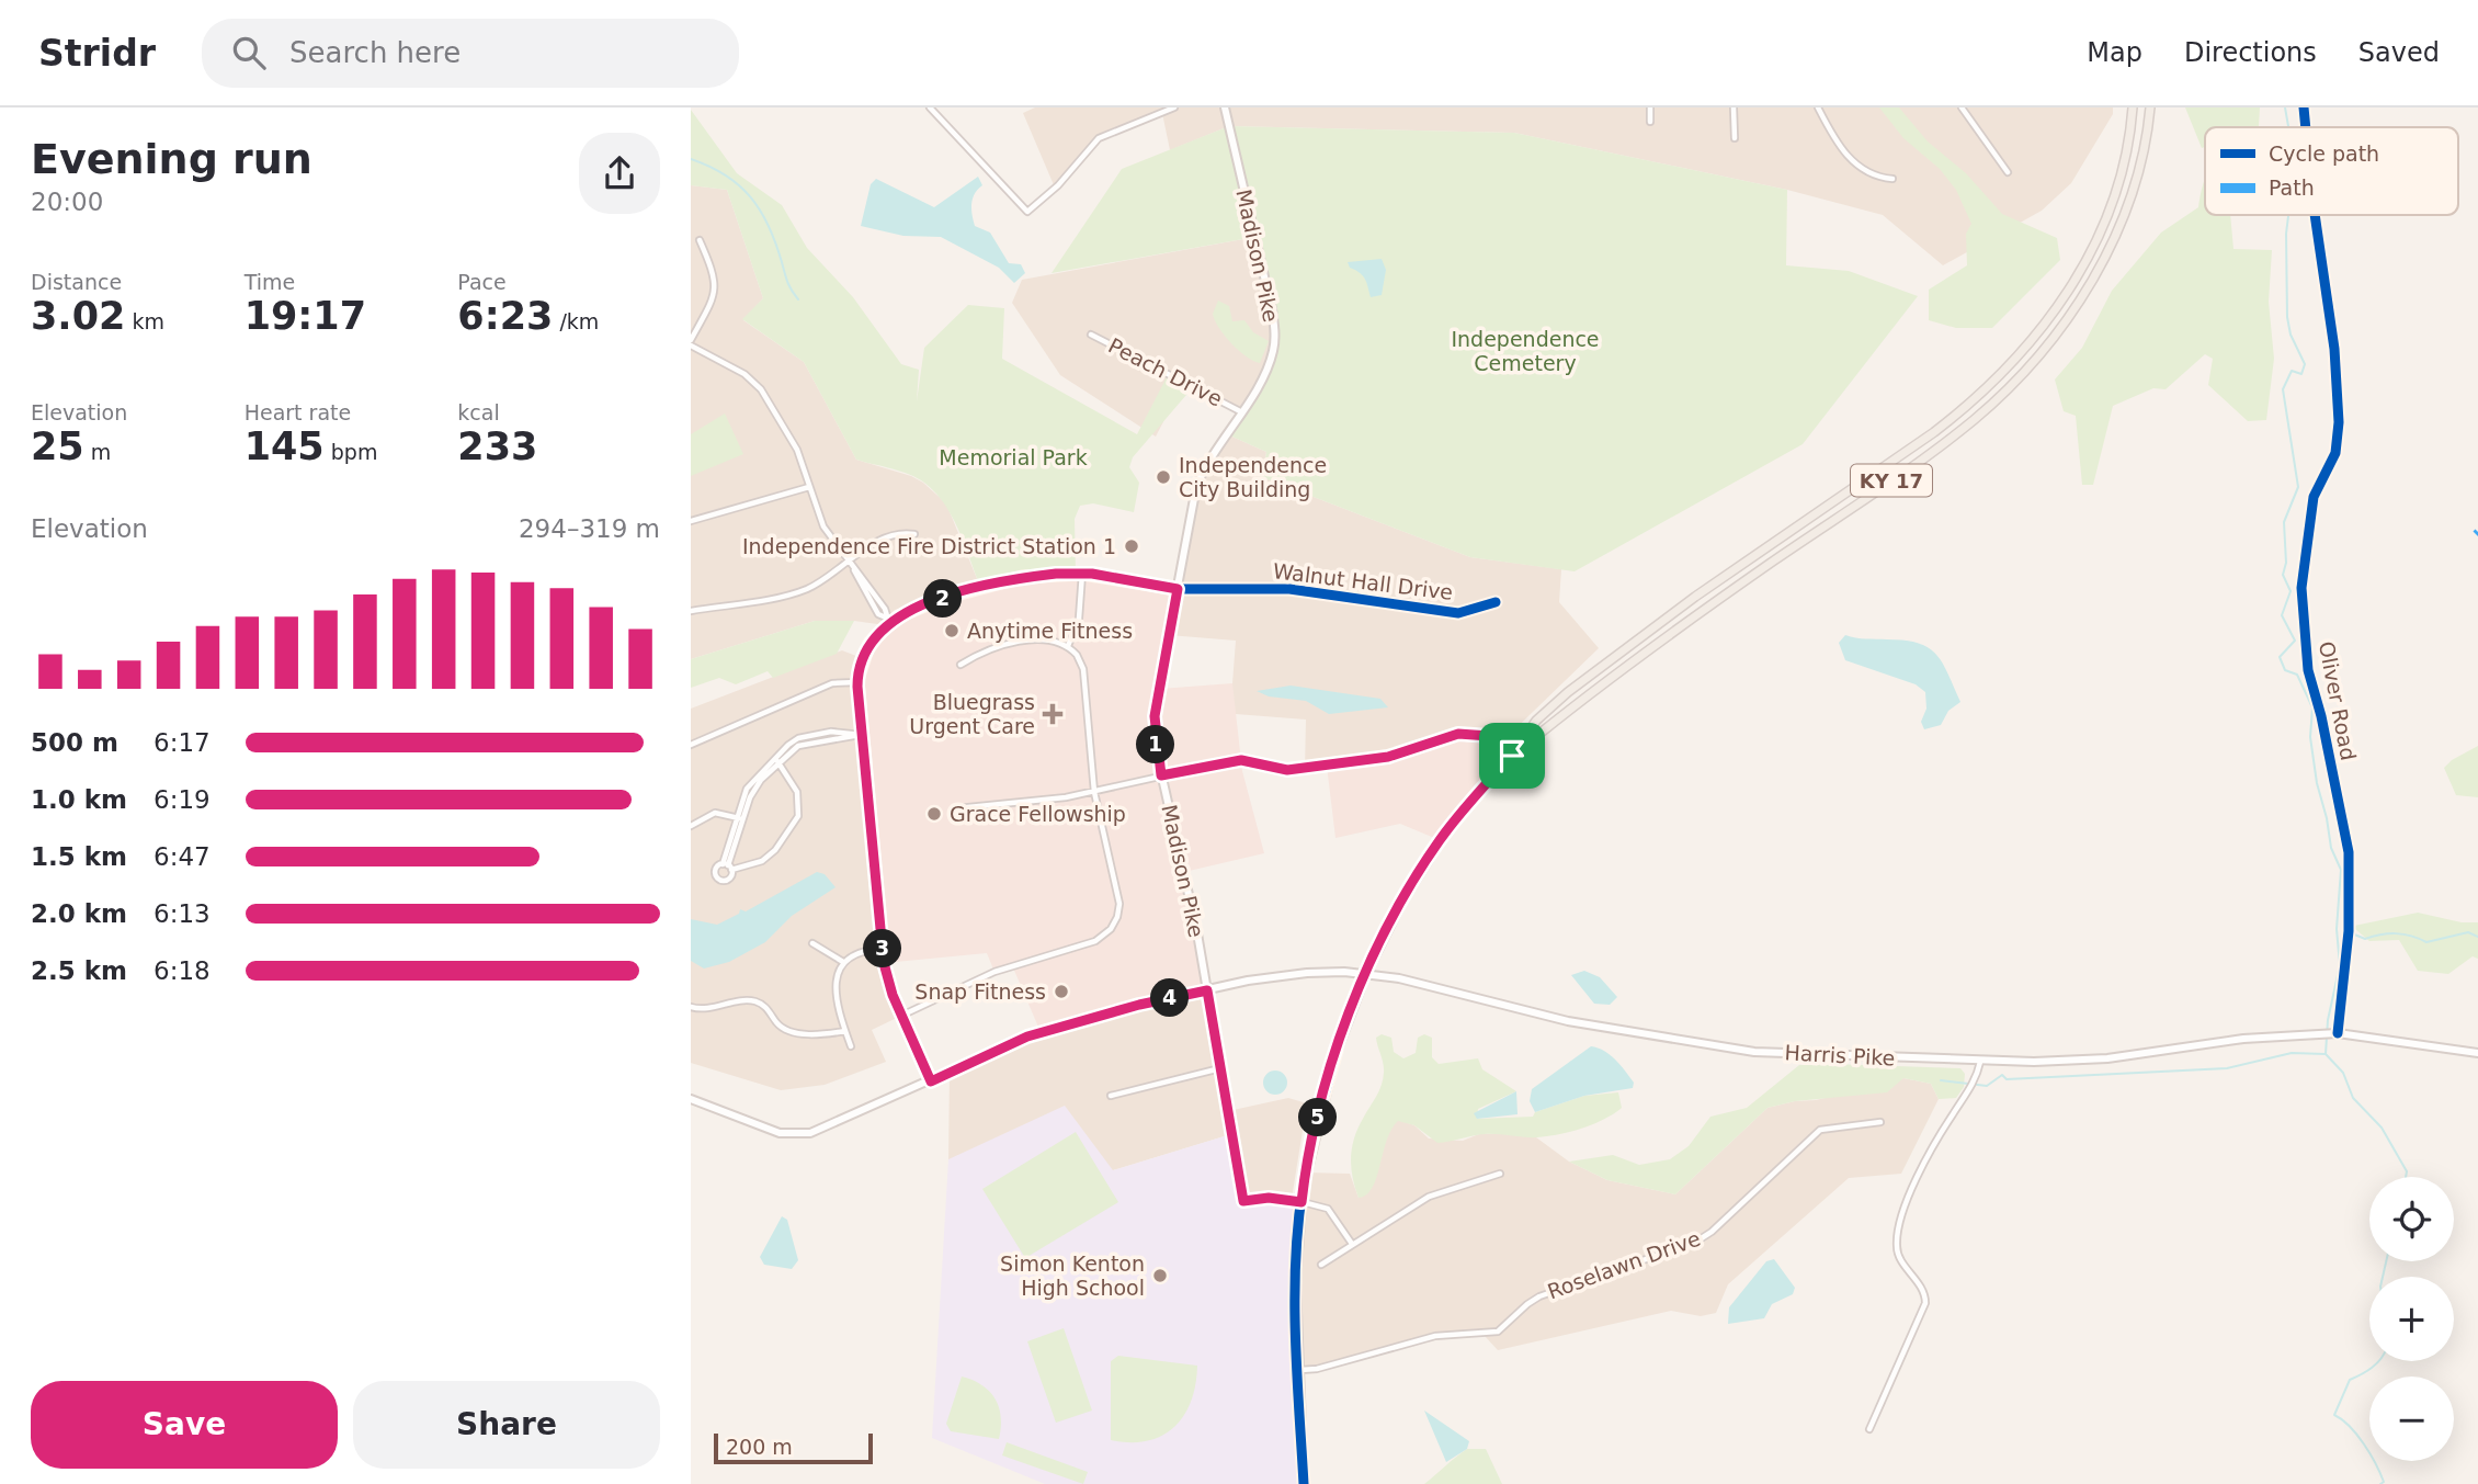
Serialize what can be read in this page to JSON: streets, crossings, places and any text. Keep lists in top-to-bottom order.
{
  "streets": {
    "main road": ["Madison Pike", "KY 17", "Harris Pike"],
    "street": [
      "Peach Drive",
      "Walnut Hall Drive",
      "Oliver Road",
      "Roselawn Drive"
    ]
  },
  "crossings": [
    ["Madison Pike", "Peach Drive"],
    ["Madison Pike", "KY 17"],
    ["Madison Pike", "Walnut Hall Drive"],
    ["Madison Pike", "Harris Pike"],
    ["KY 17", "Harris Pike"],
    ["KY 17", "Roselawn Drive"],
    ["Oliver Road", "Harris Pike"]
  ],
  "parks": ["Independence Cemetery", "Memorial Park"],
  "places": {
    "other": [
      "Independence City Building",
      "Independence Fire District Station 1",
      "Anytime Fitness",
      "Grace Fellowship",
      "Snap Fitness",
      "Simon Kenton High School"
    ],
    "health": ["Bluegrass Urgent Care"]
  },
  "legend": ["Cycle path", "Path"],
  "scale_bar": "200 m",
  "page": {
    "header": "Stridr",
    "search": "Search here",
    "nav": ["Map", "Directions", "Saved"],
    "heading": ["Evening run", "20:00"],
    "stats": [
      ["Distance", "3.02 km"],
      ["Time", "19:17"],
      ["Pace", "6:23 /km"],
      ["Elevation", "25 m"],
      ["Heart rate", "145 bpm"],
      ["kcal", "233"]
    ],
    "chart": ["Elevation", "294–319 m"],
    "pins": [
      "2",
      "1",
      "3",
      "4",
      "5"
    ],
    "list": [
      {
        "name": "500 m",
        "note": "6:17"
      },
      {
        "name": "1.0 km",
        "note": "6:19"
      },
      {
        "name": "1.5 km",
        "note": "6:47"
      },
      {
        "name": "2.0 km",
        "note": "6:13"
      },
      {
        "name": "2.5 km",
        "note": "6:18"
      }
    ],
    "map_buttons": ["+", "−"],
    "buttons": ["Save", "Share"],
    "scale": "200 m"
  }
}
